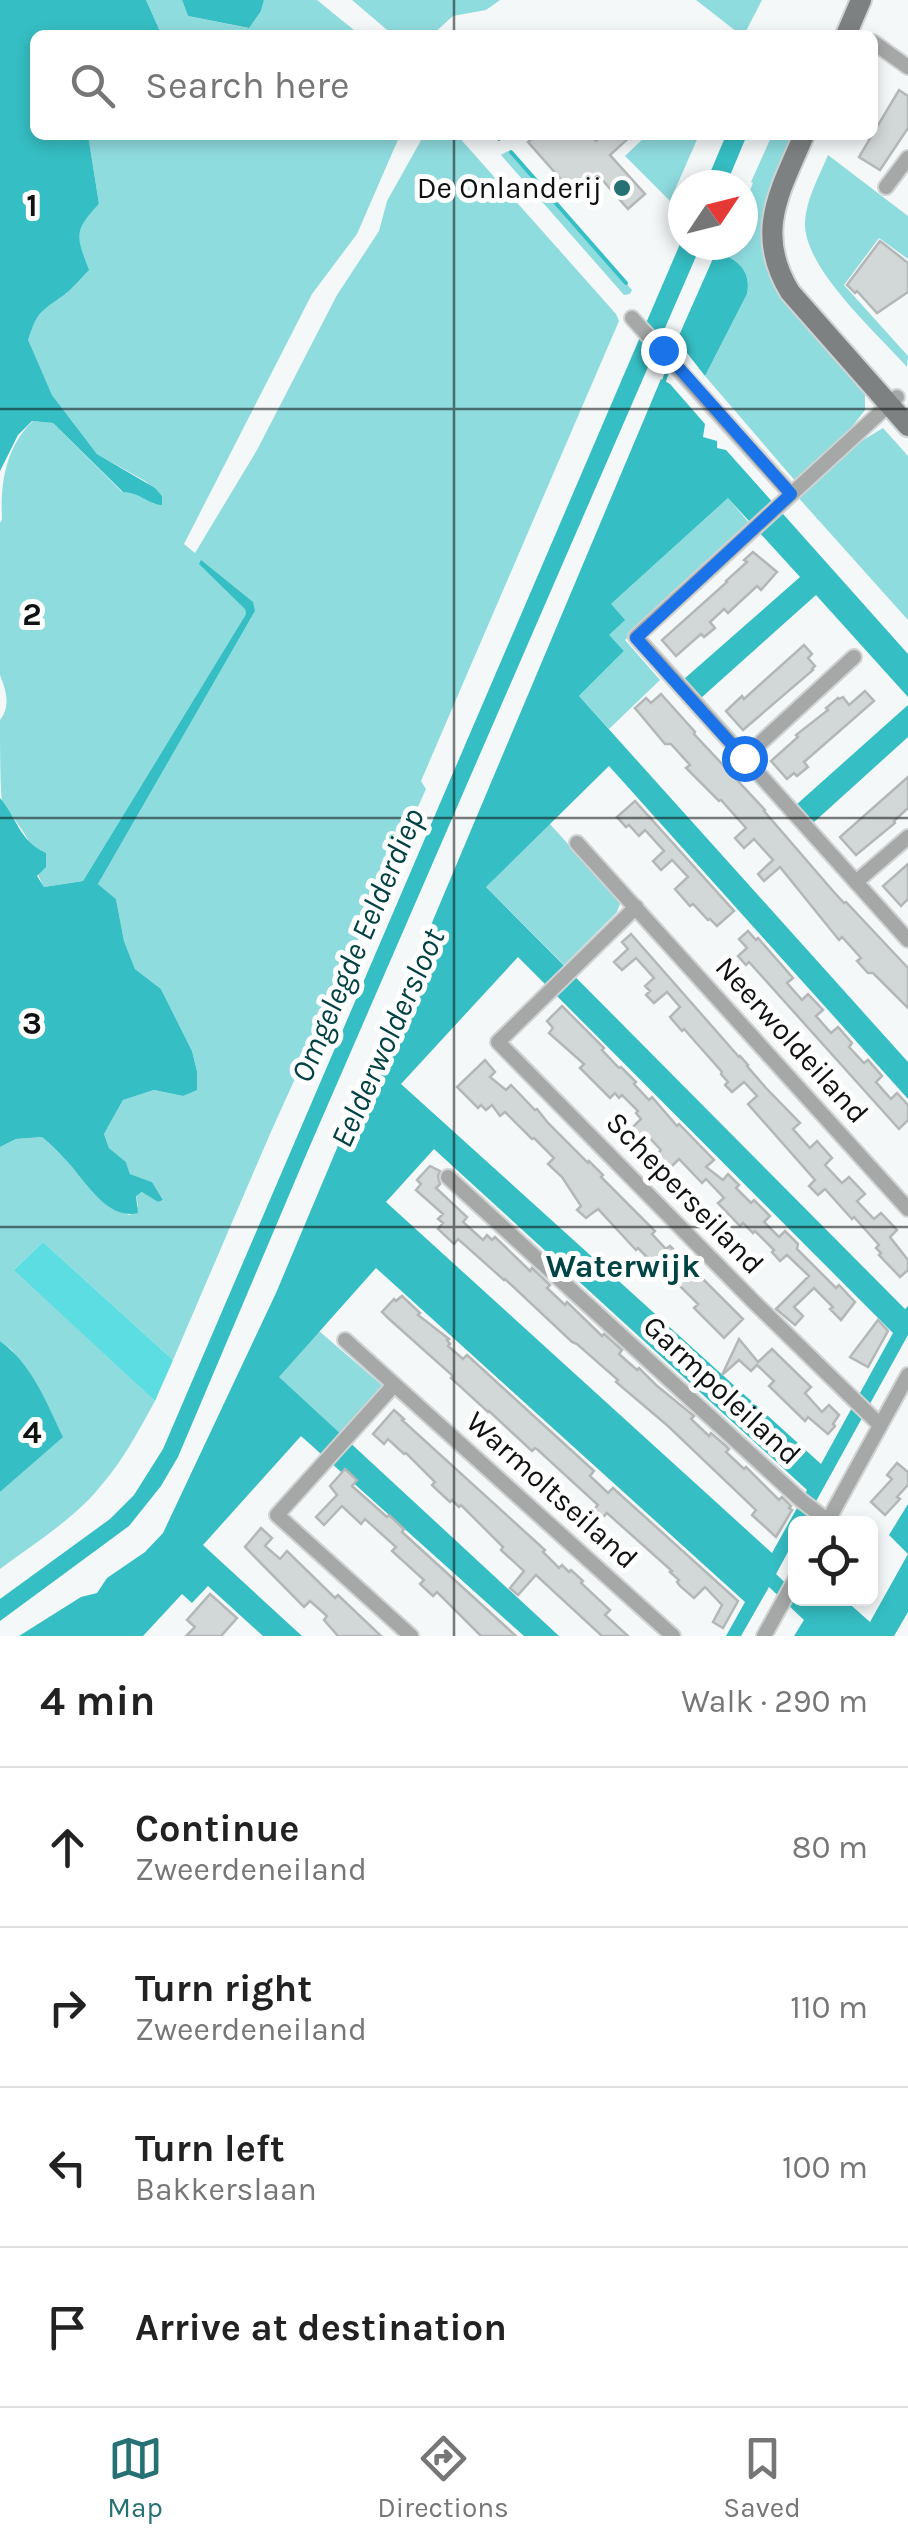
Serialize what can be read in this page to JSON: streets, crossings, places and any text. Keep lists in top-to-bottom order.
{
  "streets": {
    "street": [
      "Neerwoldeiland",
      "Scheperseiland",
      "Garmpoleiland",
      "Warmoltseiland"
    ]
  },
  "crossings": [
    ["Neerwoldeiland", "Scheperseiland"]
  ],
  "districts": ["Waterwijk"],
  "water": ["Omgelegde Eelderdiep", "Eelderwoldersloot"],
  "places": ["De Onlanderij"],
  "north": "top right",
  "page": {
    "search": "Search here",
    "heading": ["4 min", "Walk · 290 m"],
    "list": [
      ["Continue", "Zweerdeneiland", "80 m"],
      ["Turn right", "Zweerdeneiland", "110 m"],
      ["Turn left", "Bakkerslaan", "100 m"],
      "Arrive at destination"
    ],
    "nav": ["Map", "Directions", "Saved"]
  },
  "grid": {
    "rows": [
      "1",
      "2",
      "3",
      "4"
    ]
  }
}
